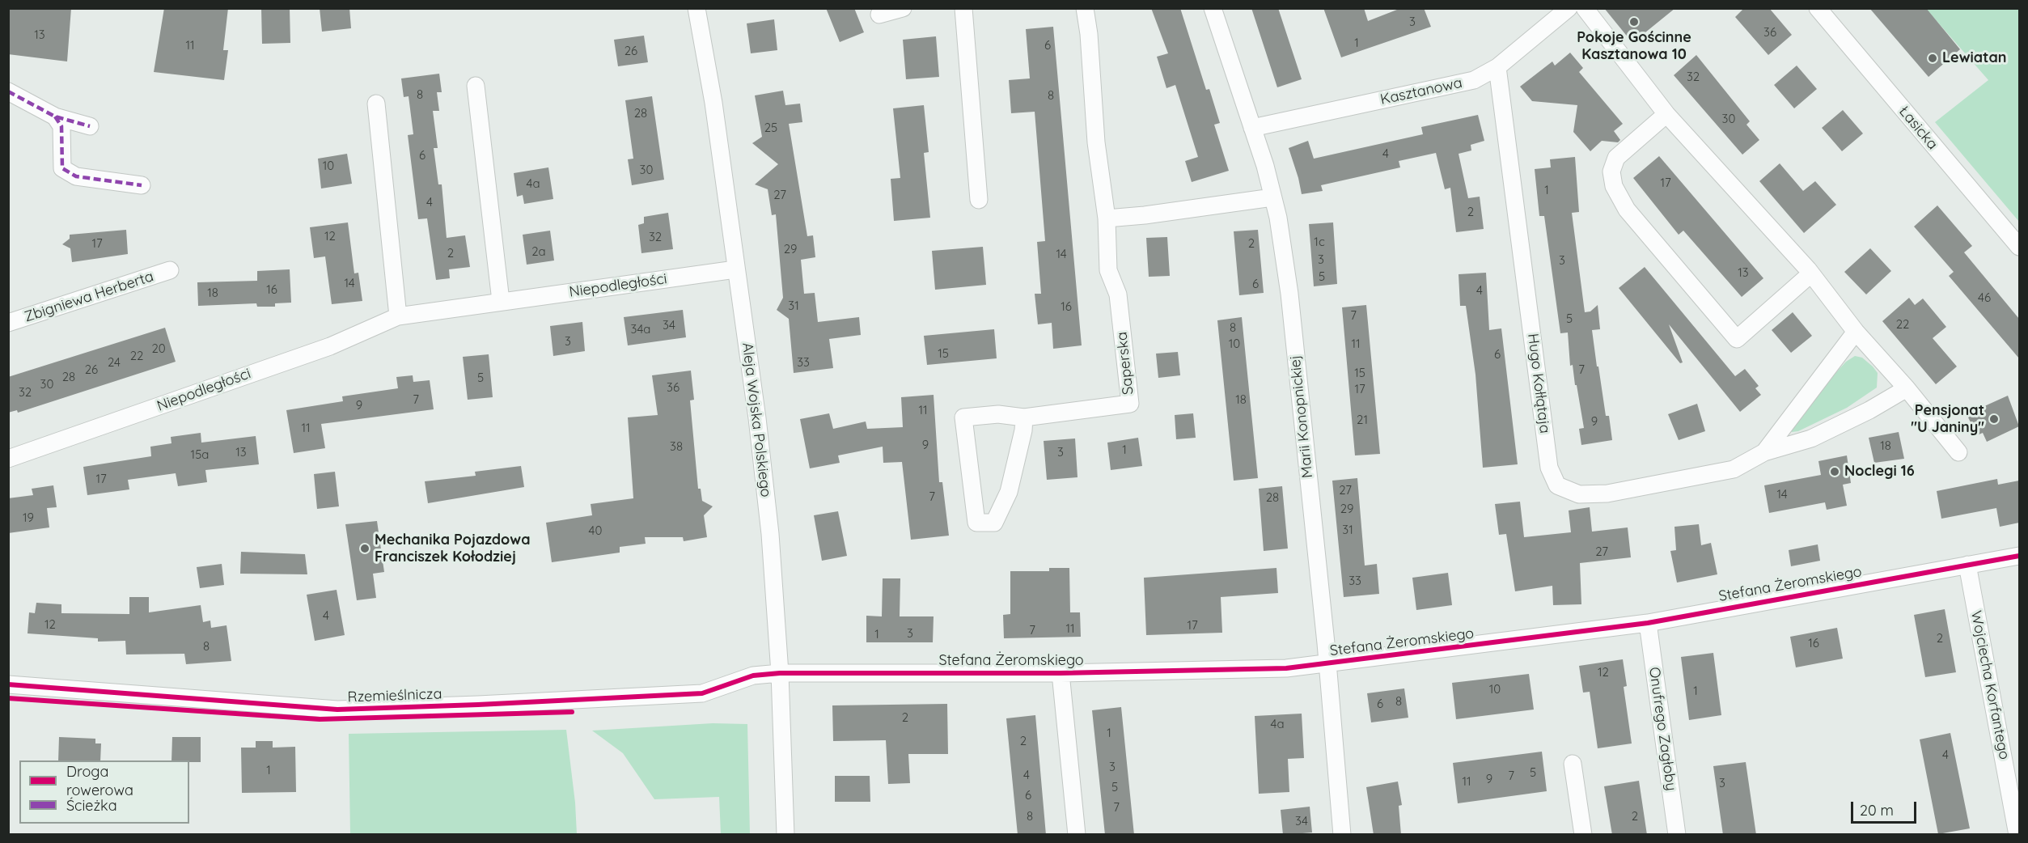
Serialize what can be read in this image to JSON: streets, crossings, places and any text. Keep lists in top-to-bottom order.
{
  "streets": {
    "street": [
      "Kasztanowa",
      "Łasicka",
      "Niepodległości",
      "Zbigniewa Herberta",
      "Saperska",
      "Hugo Kołłątaja",
      "Marii Konopnickiej",
      "Aleja Wojska Polskiego",
      "Stefana Żeromskiego",
      "Wojciecha Korfantego",
      "Rzemieślnicza",
      "Onufrego Zagłoby"
    ]
  },
  "crossings": [
    ["Kasztanowa", "Hugo Kołłątaja"],
    ["Kasztanowa", "Marii Konopnickiej"],
    ["Niepodległości", "Aleja Wojska Polskiego"],
    ["Marii Konopnickiej", "Stefana Żeromskiego"],
    ["Aleja Wojska Polskiego", "Stefana Żeromskiego"],
    ["Aleja Wojska Polskiego", "Rzemieślnicza"],
    ["Stefana Żeromskiego", "Wojciecha Korfantego"],
    ["Stefana Żeromskiego", "Rzemieślnicza"],
    ["Stefana Żeromskiego", "Onufrego Zagłoby"]
  ],
  "places": [
    "Pokoje Gościnne Kasztanowa 10",
    "Lewiatan",
    "Pensjonat \"U Janiny\"",
    "Noclegi 16",
    "Mechanika Pojazdowa Franciszek Kołodziej"
  ],
  "house_numbers": [
    "3",
    "36",
    "13",
    "1",
    "11",
    "6",
    "26",
    "32",
    "8",
    "8",
    "28",
    "30",
    "25",
    "4",
    "6",
    "10",
    "30",
    "17",
    "4a",
    "1",
    "27",
    "4",
    "2",
    "12",
    "32",
    "1c",
    "17",
    "2",
    "29",
    "2a",
    "2",
    "14",
    "3",
    "3",
    "13",
    "5",
    "14",
    "6",
    "16",
    "4",
    "18",
    "46",
    "31",
    "16",
    "7",
    "5",
    "22",
    "34",
    "8",
    "34a",
    "3",
    "10",
    "11",
    "20",
    "15",
    "6",
    "22",
    "24",
    "33",
    "26",
    "7",
    "15",
    "28",
    "5",
    "30",
    "36",
    "17",
    "32",
    "7",
    "18",
    "9",
    "11",
    "21",
    "9",
    "11",
    "9",
    "18",
    "38",
    "1",
    "13",
    "3",
    "15a",
    "17",
    "27",
    "14",
    "7",
    "28",
    "29",
    "19",
    "31",
    "40",
    "27",
    "33",
    "4",
    "12",
    "17",
    "11",
    "7",
    "3",
    "1",
    "2",
    "16",
    "8",
    "12",
    "10",
    "1",
    "8",
    "6",
    "2",
    "4a",
    "1",
    "2",
    "4",
    "3",
    "1",
    "5",
    "4",
    "7",
    "9",
    "11",
    "3",
    "5",
    "6",
    "7",
    "8",
    "2",
    "34"
  ],
  "legend": ["Droga rowerowa", "Ścieżka"],
  "scale_bar": "20 m"
}
